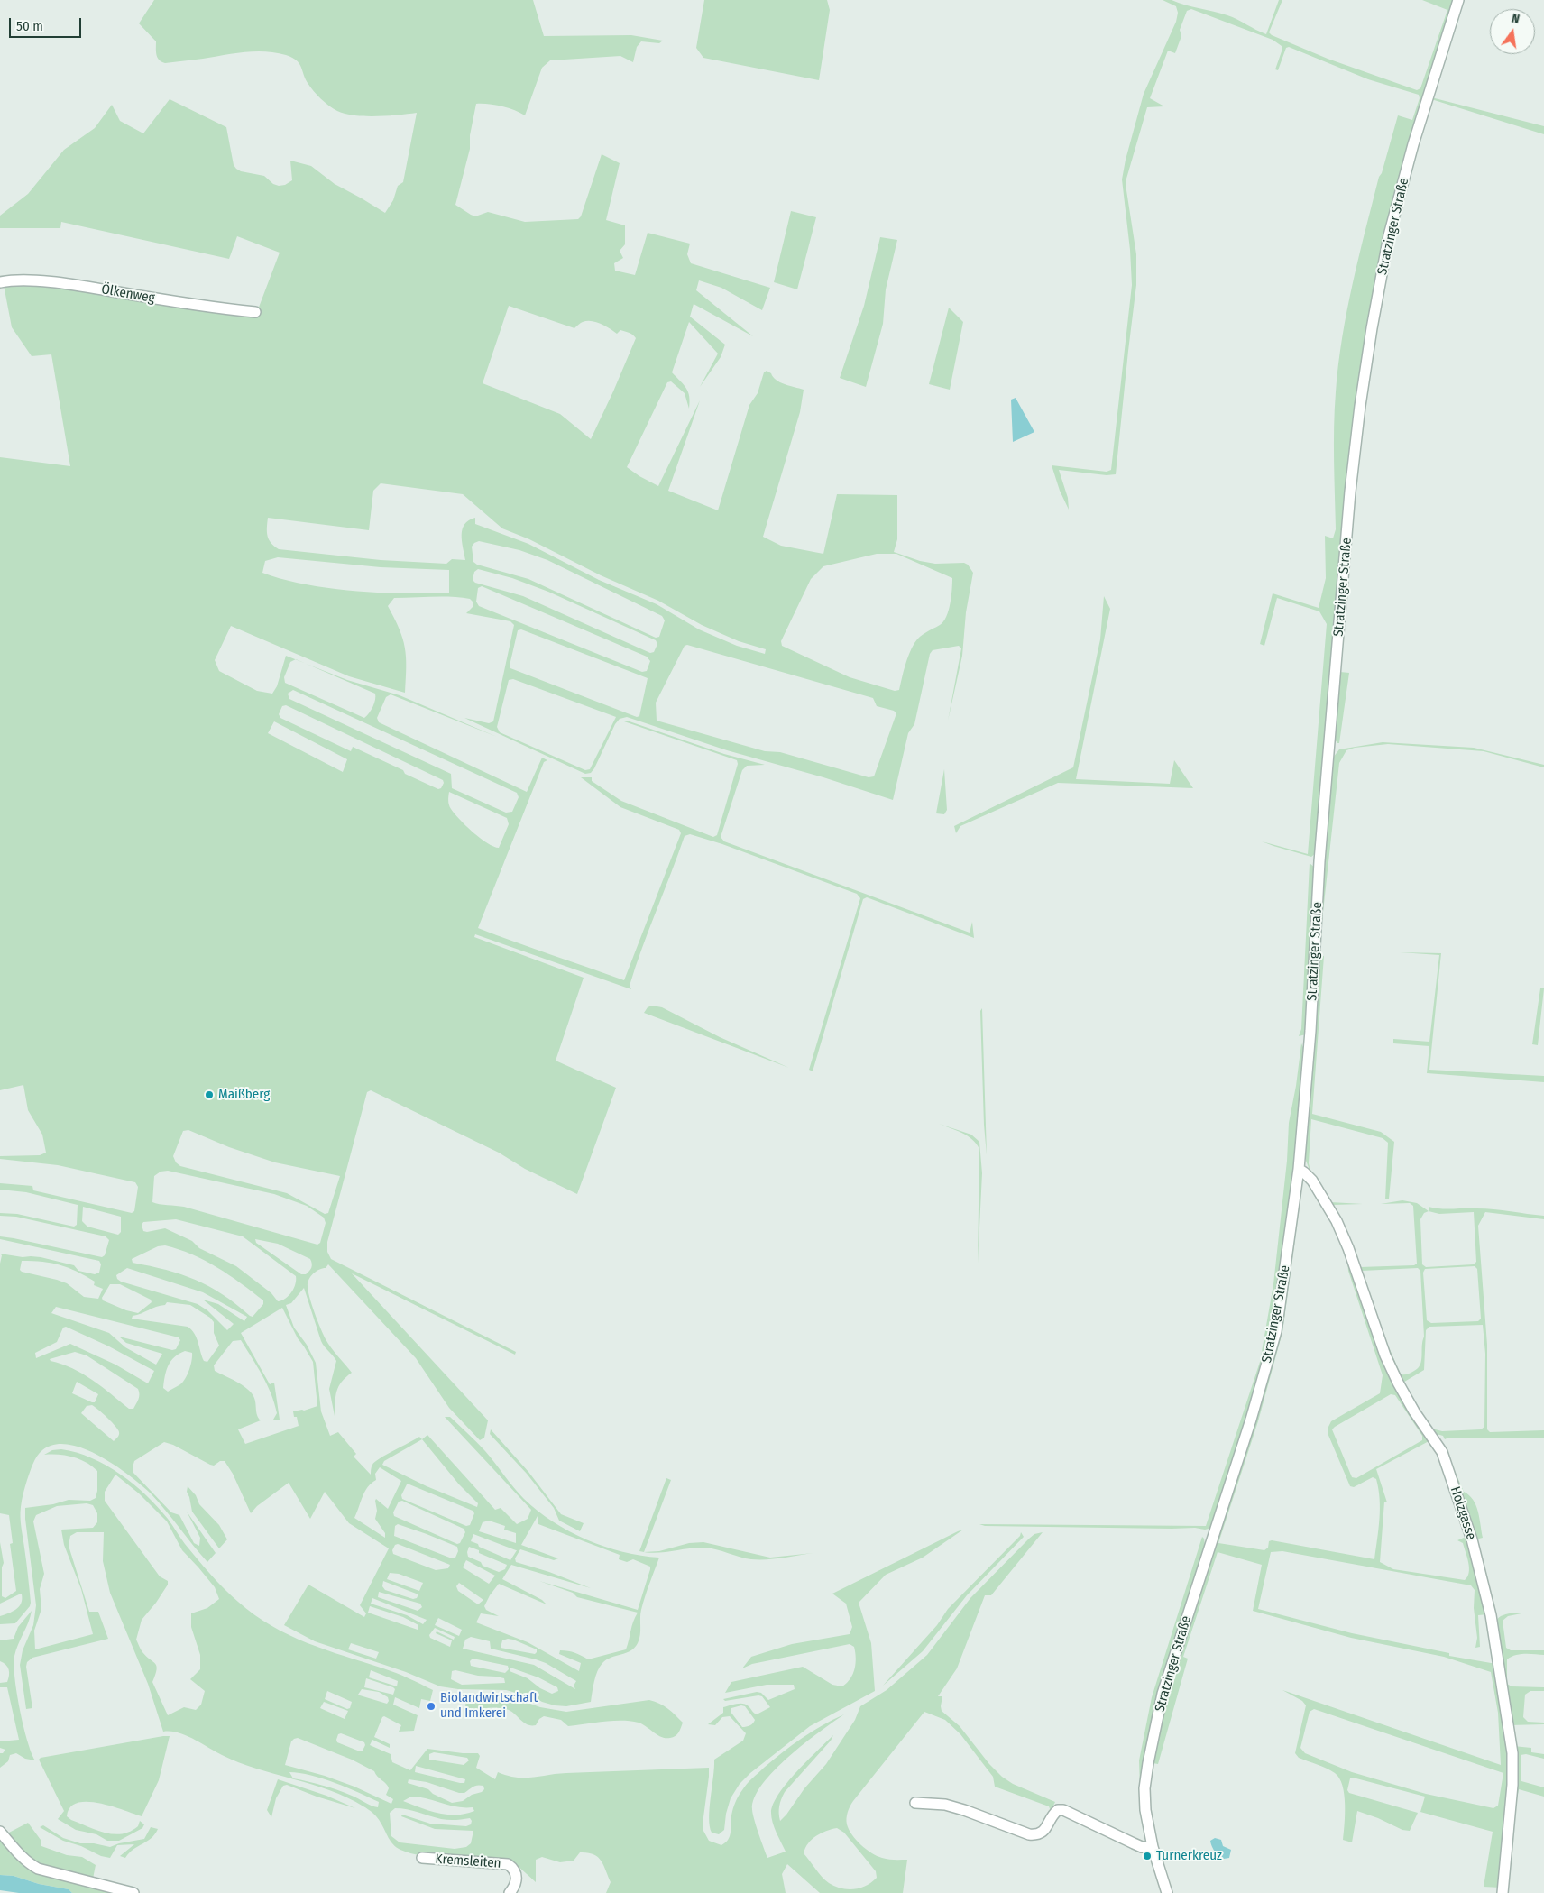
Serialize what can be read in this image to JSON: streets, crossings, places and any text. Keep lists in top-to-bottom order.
{
  "streets": {
    "street": [
      "Stratzinger Straße",
      "Ölkenweg",
      "Holzgasse",
      "Kremsleiten"
    ]
  },
  "crossings": [
    ["Stratzinger Straße", "Holzgasse"]
  ],
  "places": ["Maißberg", "Biolandwirtschaft und Imkerei", "Turnerkreuz"],
  "scale_bar": "50 m",
  "north": "top"
}
